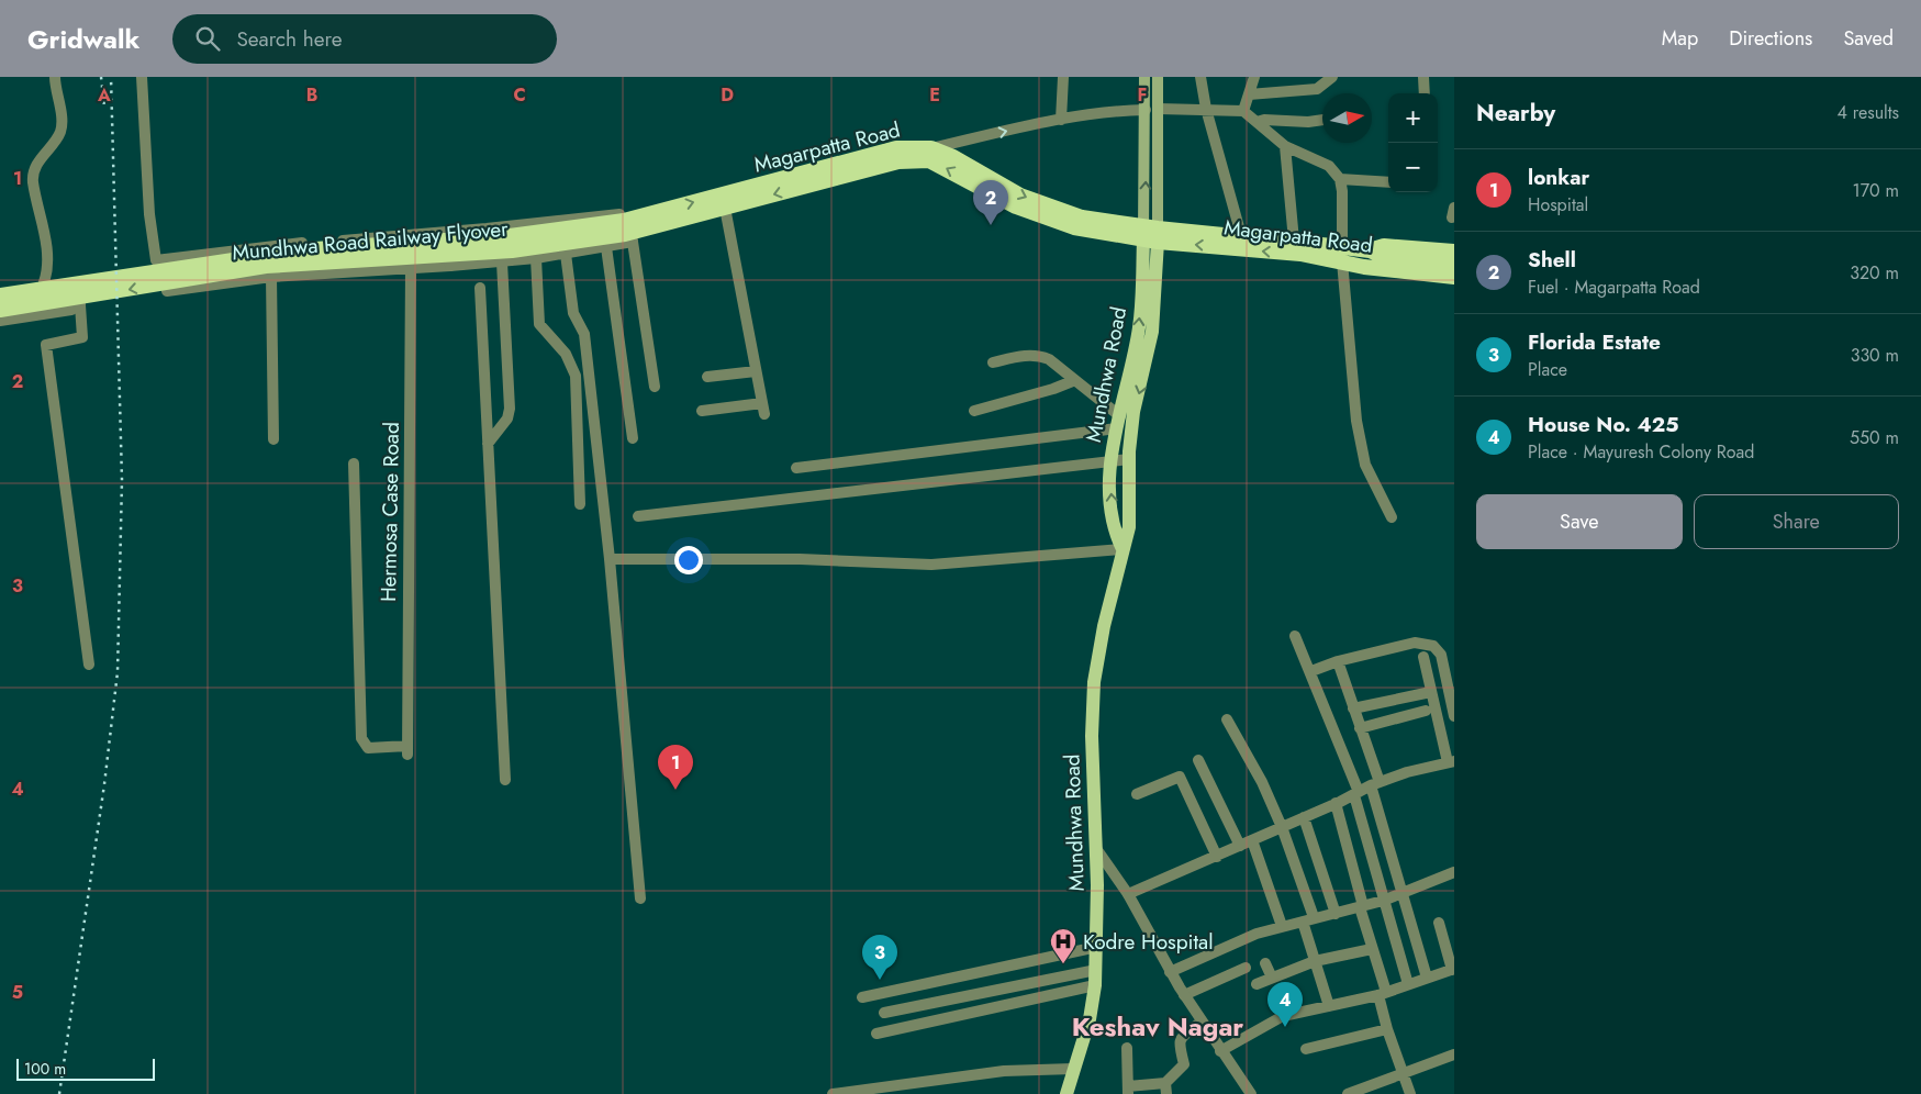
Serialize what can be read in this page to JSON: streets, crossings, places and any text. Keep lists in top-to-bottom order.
{
  "streets": {
    "highway": ["Magarpatta Road", "Mundhwa Road Railway Flyover"],
    "main road": ["Mundhwa Road"],
    "street": ["Hermosa Case Road"]
  },
  "crossings": [
    ["Magarpatta Road", "Mundhwa Road Railway Flyover"],
    ["Magarpatta Road", "Mundhwa Road"]
  ],
  "districts": ["Keshav Nagar"],
  "places": {
    "hospital": ["Kodre Hospital"]
  },
  "scale_bar": "100 m",
  "north": "right",
  "page": {
    "header": "Gridwalk",
    "search": "Search here",
    "nav": ["Map", "Directions", "Saved"],
    "heading": ["Nearby", "4 results"],
    "map_buttons": ["+", "−"],
    "list": [
      {
        "mark": "1",
        "name": "lonkar",
        "note": "Hospital",
        "value": "170 m"
      },
      {
        "mark": "2",
        "name": "Shell",
        "note": "Fuel · Magarpatta Road",
        "value": "320 m"
      },
      {
        "mark": "3",
        "name": "Florida Estate",
        "note": "Place",
        "value": "330 m"
      },
      {
        "mark": "4",
        "name": "House No. 425",
        "note": "Place · Mayuresh Colony Road",
        "value": "550 m"
      }
    ],
    "pins": [
      "2",
      "1",
      "3",
      "4"
    ],
    "buttons": ["Save", "Share"],
    "scale": "100 m"
  },
  "grid": {
    "columns": [
      "A",
      "B",
      "C",
      "D",
      "E",
      "F"
    ],
    "rows": [
      "1",
      "2",
      "3",
      "4",
      "5"
    ]
  }
}
